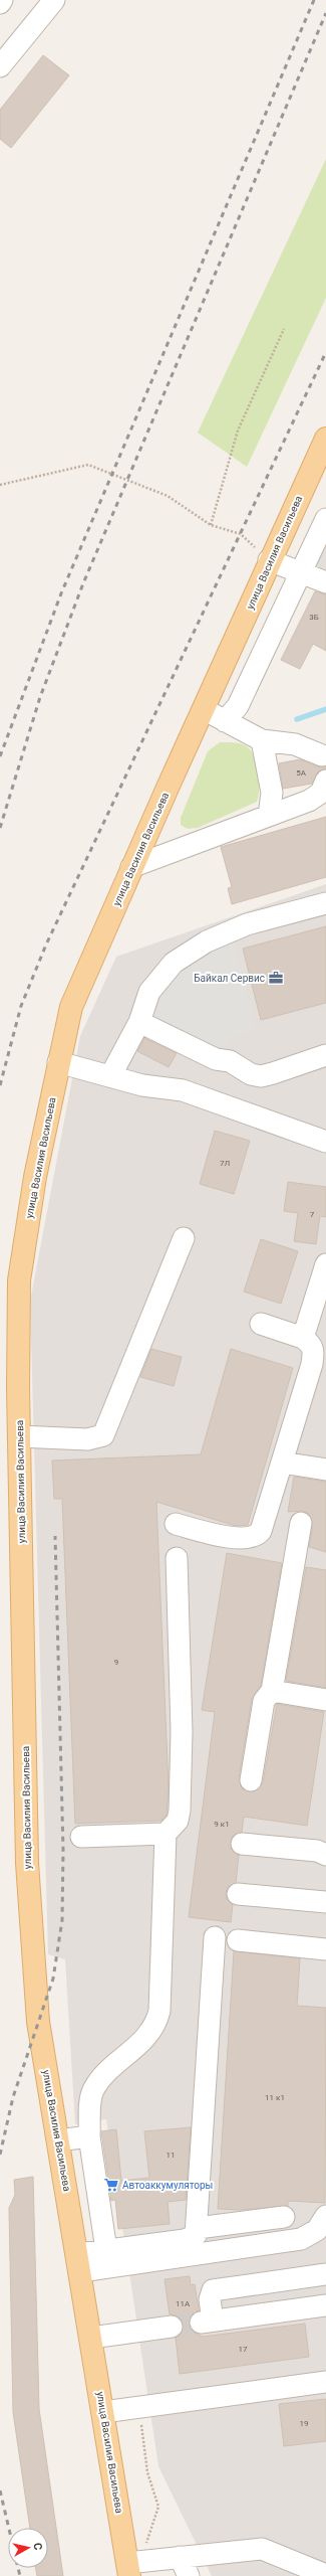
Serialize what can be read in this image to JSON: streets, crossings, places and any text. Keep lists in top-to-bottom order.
{
  "streets": {
    "main road": ["улица Василия Васильева"]
  },
  "places": {
    "office": ["Байкал Сервис"],
    "supermarket": ["Автоаккумуляторы"]
  },
  "house_numbers": [
    "3Б",
    "5А",
    "7Л",
    "7",
    "9",
    "9 к1",
    "11 к1",
    "11",
    "11А",
    "17",
    "19"
  ],
  "north": "right"
}
